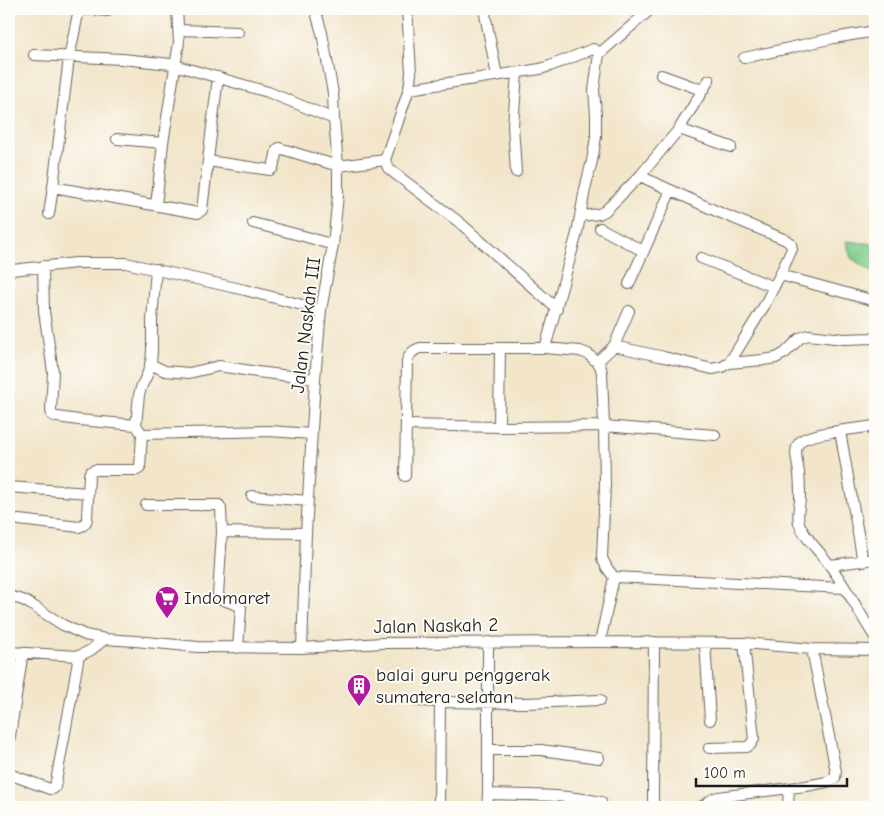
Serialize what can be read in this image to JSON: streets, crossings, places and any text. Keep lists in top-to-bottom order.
{
  "streets": {
    "street": ["Jalan Naskah III", "Jalan Naskah 2"]
  },
  "crossings": [
    ["Jalan Naskah III", "Jalan Naskah 2"]
  ],
  "places": {
    "supermarket": ["Indomaret"],
    "building": ["balai guru penggerak sumatera selatan"]
  },
  "scale_bar": "100 m"
}
